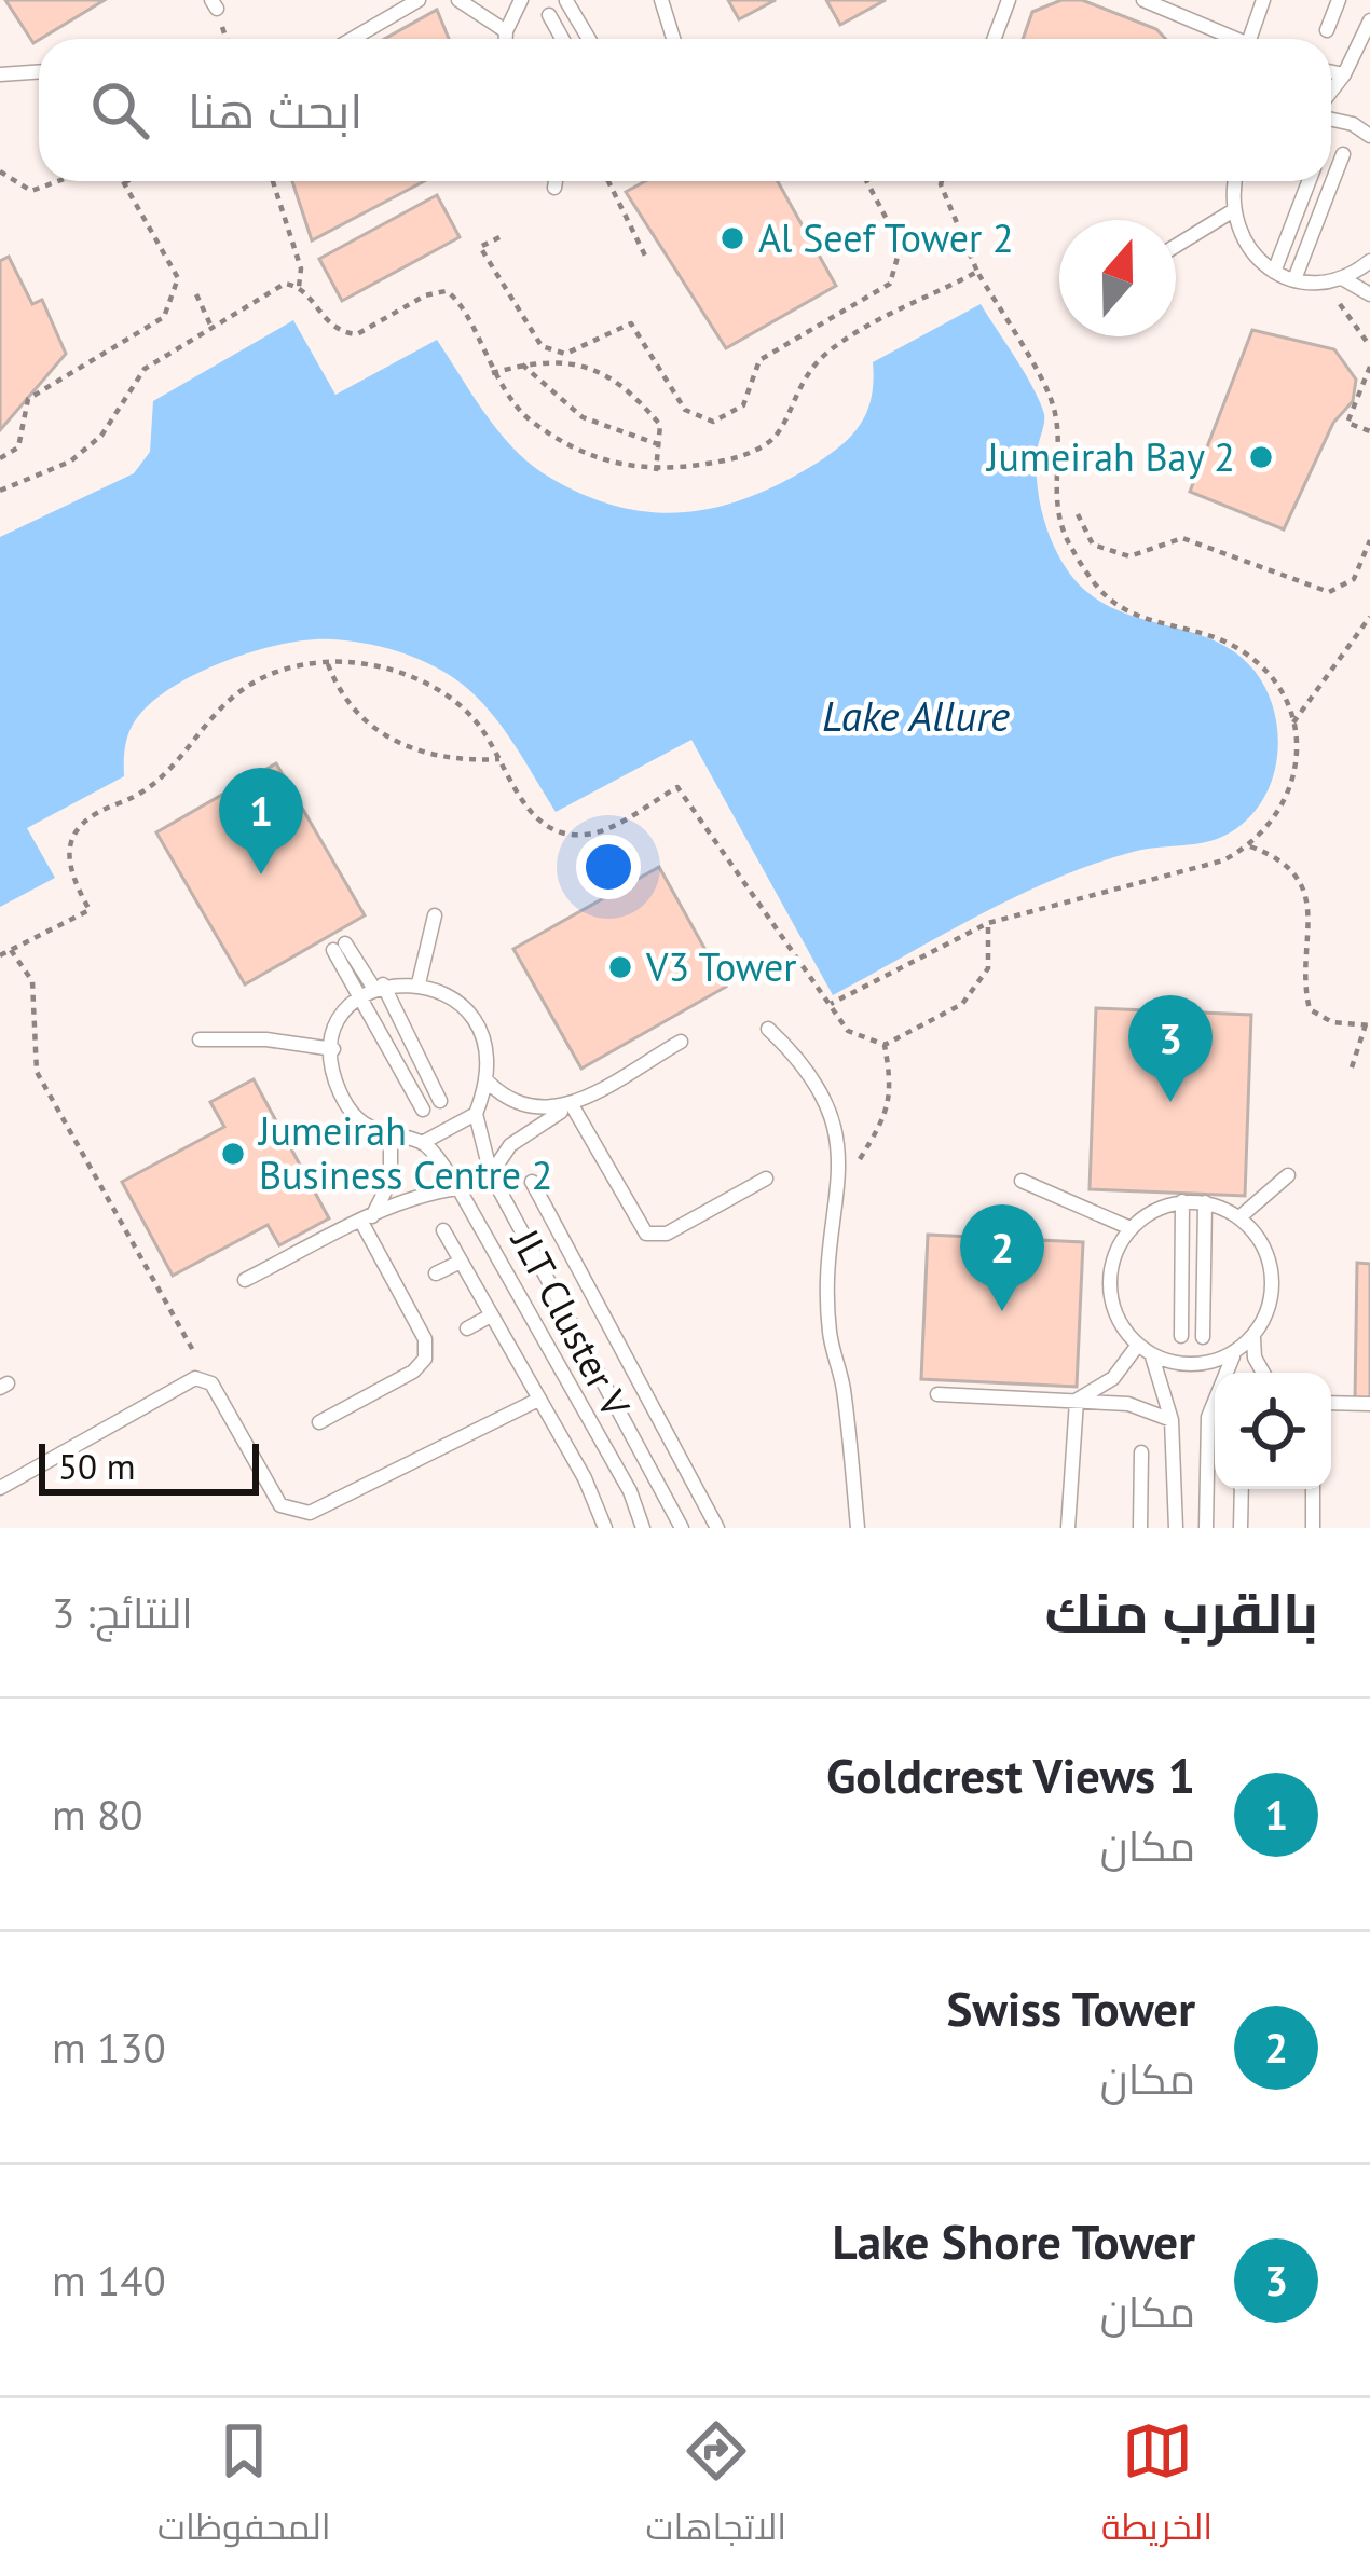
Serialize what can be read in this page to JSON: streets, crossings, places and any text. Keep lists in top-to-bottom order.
{
  "streets": {
    "lane": ["JLT Cluster V"]
  },
  "water": ["Lake Allure"],
  "places": [
    "Al Seef Tower 2",
    "Jumeirah Bay 2",
    "V3 Tower",
    "Jumeirah Business Centre 2"
  ],
  "scale_bar": "50 m",
  "north": "top",
  "page": {
    "search": "ابحث هنا",
    "pins": ["1", "3", "2"],
    "scale": "50 m",
    "heading": ["بالقرب منك", "النتائج: 3"],
    "list": [
      {
        "mark": "1",
        "name": "Goldcrest Views 1",
        "note": "مكان",
        "value": "80 m"
      },
      {
        "mark": "2",
        "name": "Swiss Tower",
        "note": "مكان",
        "value": "130 m"
      },
      {
        "mark": "3",
        "name": "Lake Shore Tower",
        "note": "مكان",
        "value": "140 m"
      }
    ],
    "nav": ["الخريطة", "الاتجاهات", "المحفوظات"]
  }
}
